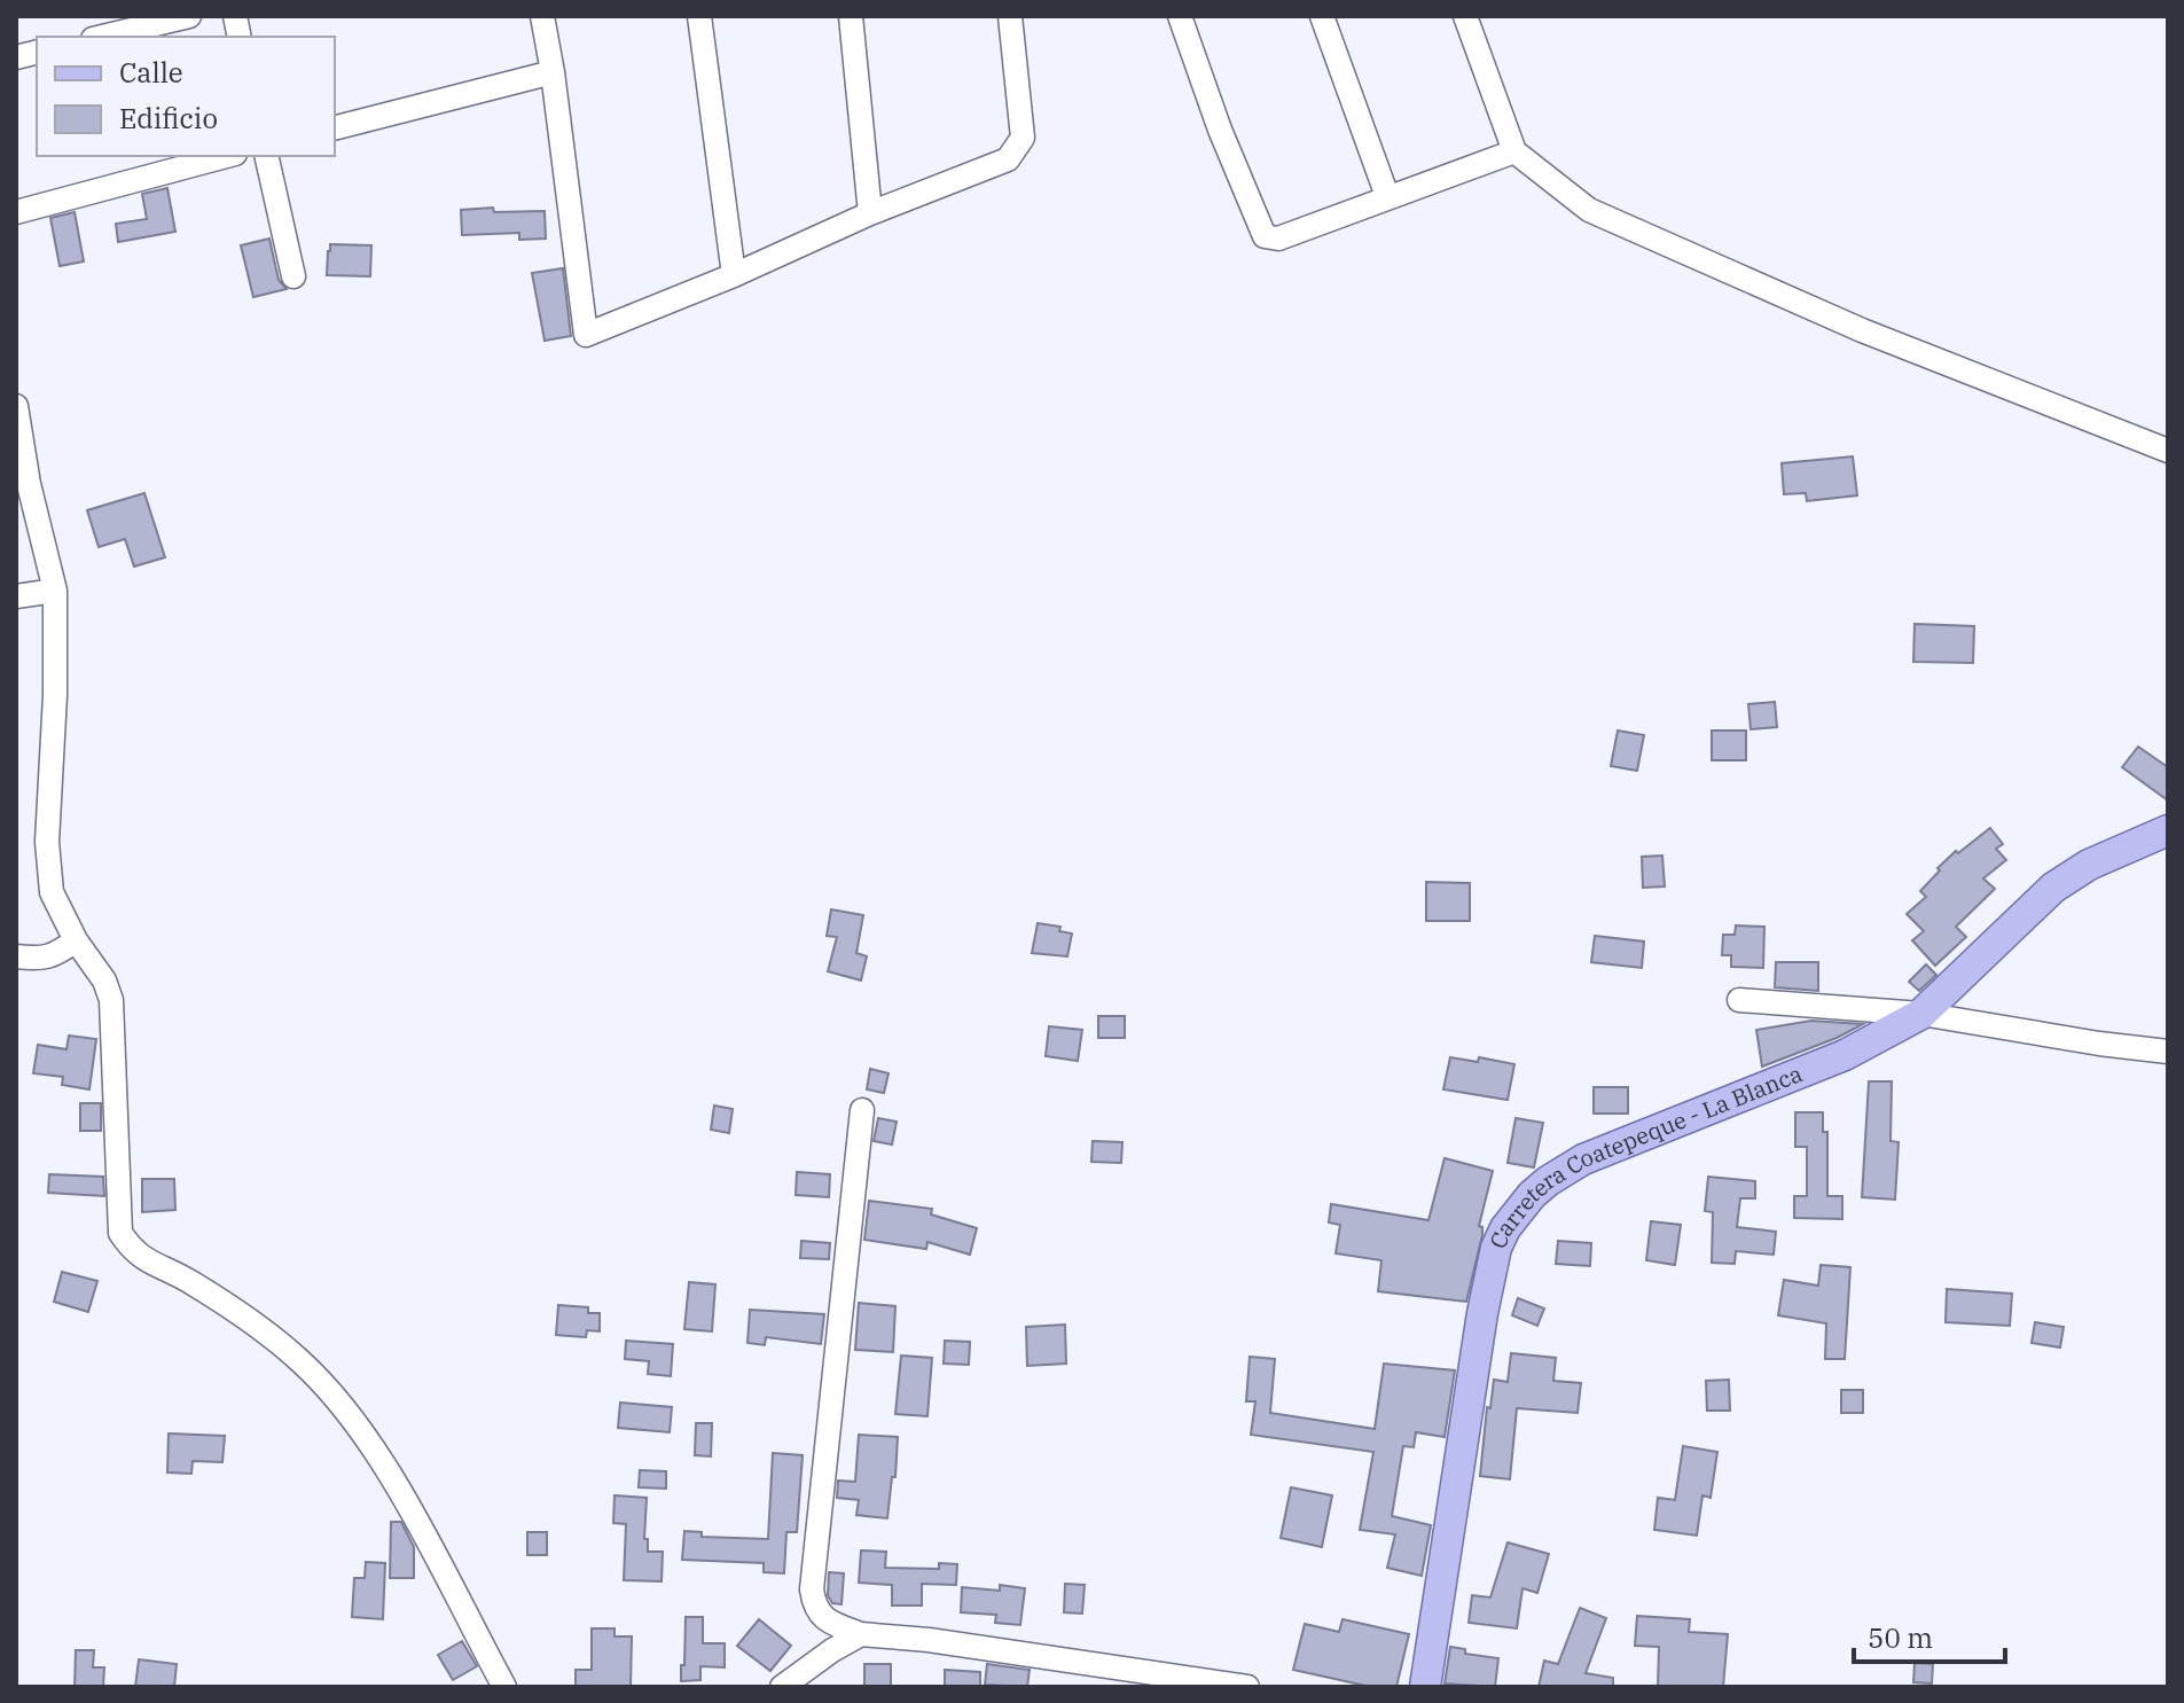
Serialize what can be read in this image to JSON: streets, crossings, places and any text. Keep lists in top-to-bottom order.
{
  "streets": {
    "main road": ["Carretera Coatepeque - La Blanca"]
  },
  "legend": ["Calle", "Edificio"],
  "scale_bar": "50 m"
}
